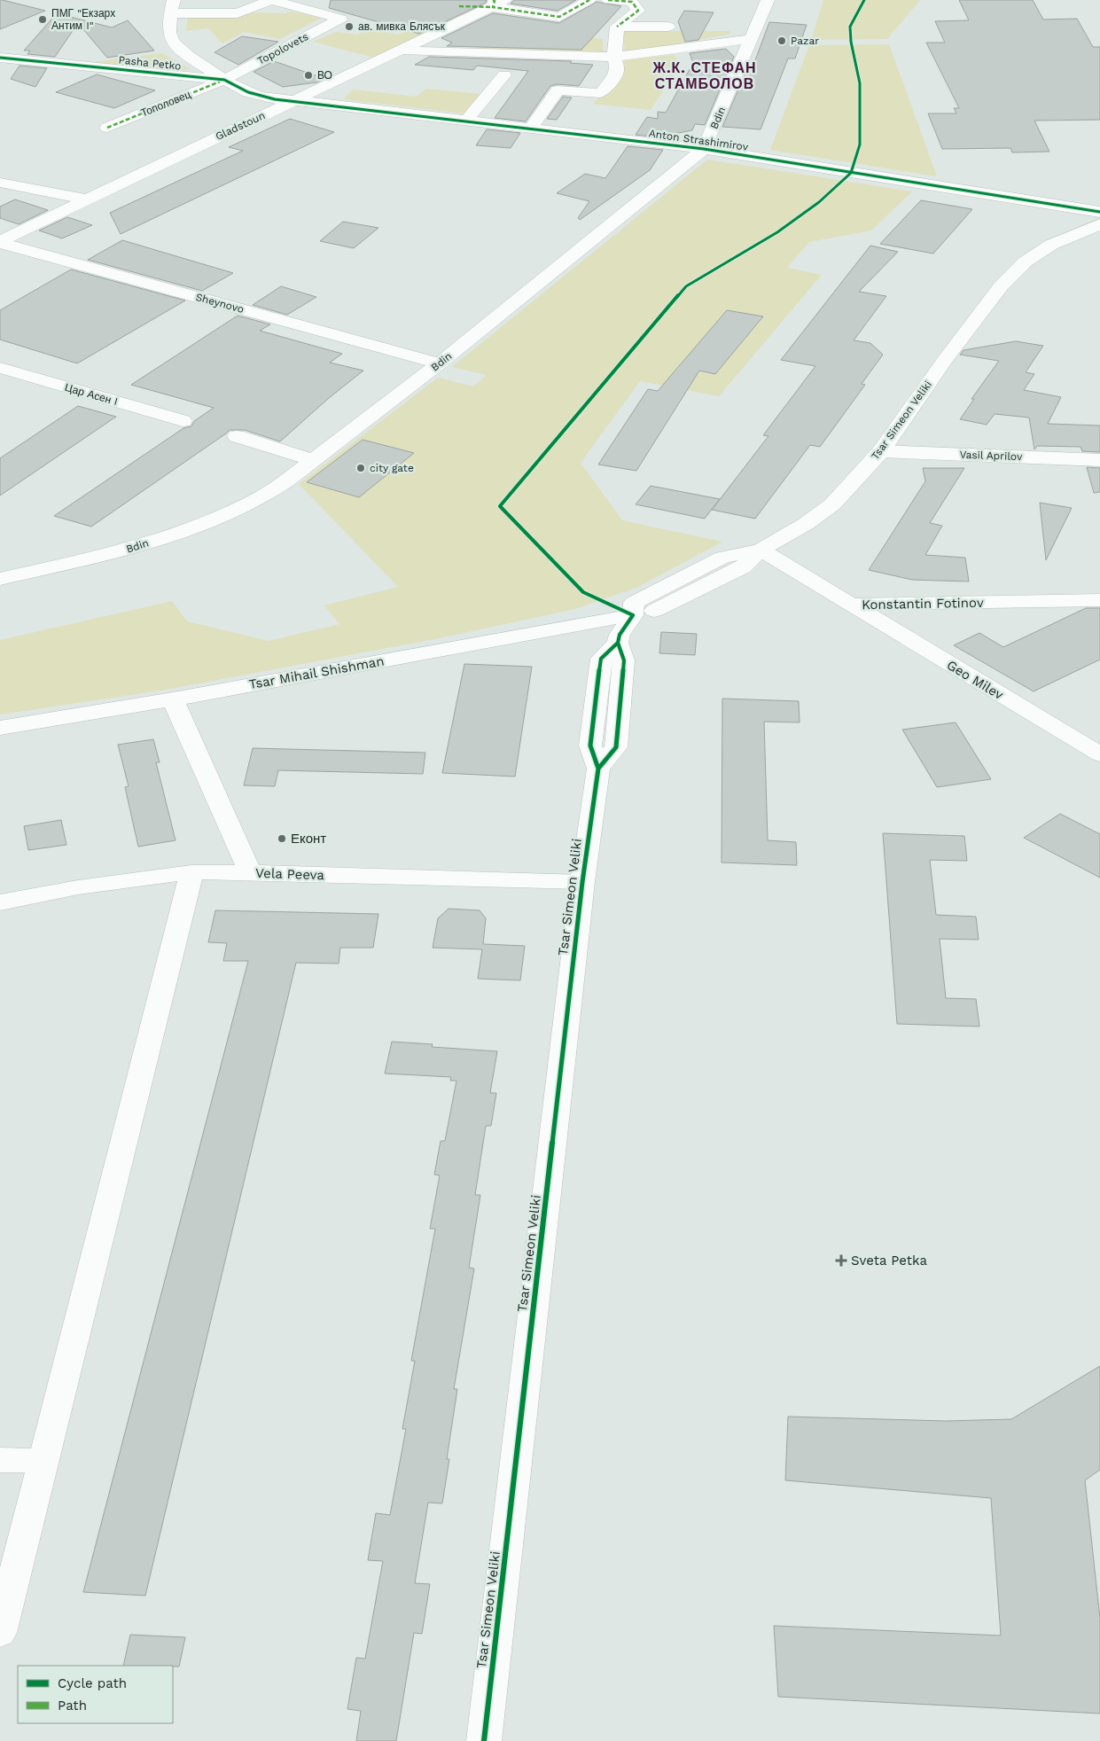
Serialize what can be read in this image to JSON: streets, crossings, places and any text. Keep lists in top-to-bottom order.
{
  "streets": {
    "street": [
      "Topolovets",
      "Pasha Petko",
      "Тополовец",
      "Bdin",
      "Gladstoun",
      "Anton Strashimirov",
      "Sheynovo",
      "Цар Асен I",
      "Tsar Simeon Veliki",
      "Vasil Aprilov",
      "Konstantin Fotinov",
      "Tsar Mihail Shishman",
      "Geo Milev",
      "Vela Peeva"
    ]
  },
  "crossings": [
    ["Topolovets", "Pasha Petko"],
    ["Topolovets", "Тополовец"],
    ["Pasha Petko", "Тополовец"],
    ["Pasha Petko", "Gladstoun"],
    ["Pasha Petko", "Anton Strashimirov"],
    ["Bdin", "Anton Strashimirov"],
    ["Bdin", "Sheynovo"],
    ["Gladstoun", "Anton Strashimirov"],
    ["Gladstoun", "Sheynovo"],
    ["Tsar Simeon Veliki", "Vasil Aprilov"],
    ["Tsar Simeon Veliki", "Konstantin Fotinov"],
    ["Tsar Simeon Veliki", "Tsar Mihail Shishman"],
    ["Tsar Simeon Veliki", "Vela Peeva"],
    ["Konstantin Fotinov", "Geo Milev"]
  ],
  "districts": ["Ж.К. СТЕФАН СТАМБОЛОВ"],
  "places": {
    "other": [
      "ПМГ \"Екзарх Антим I\"",
      "ав. мивка Блясък",
      "Pazar",
      "ВО",
      "city gate",
      "Еконт"
    ],
    "health": ["Sveta Petka"]
  },
  "legend": ["Cycle path", "Path"]
}
